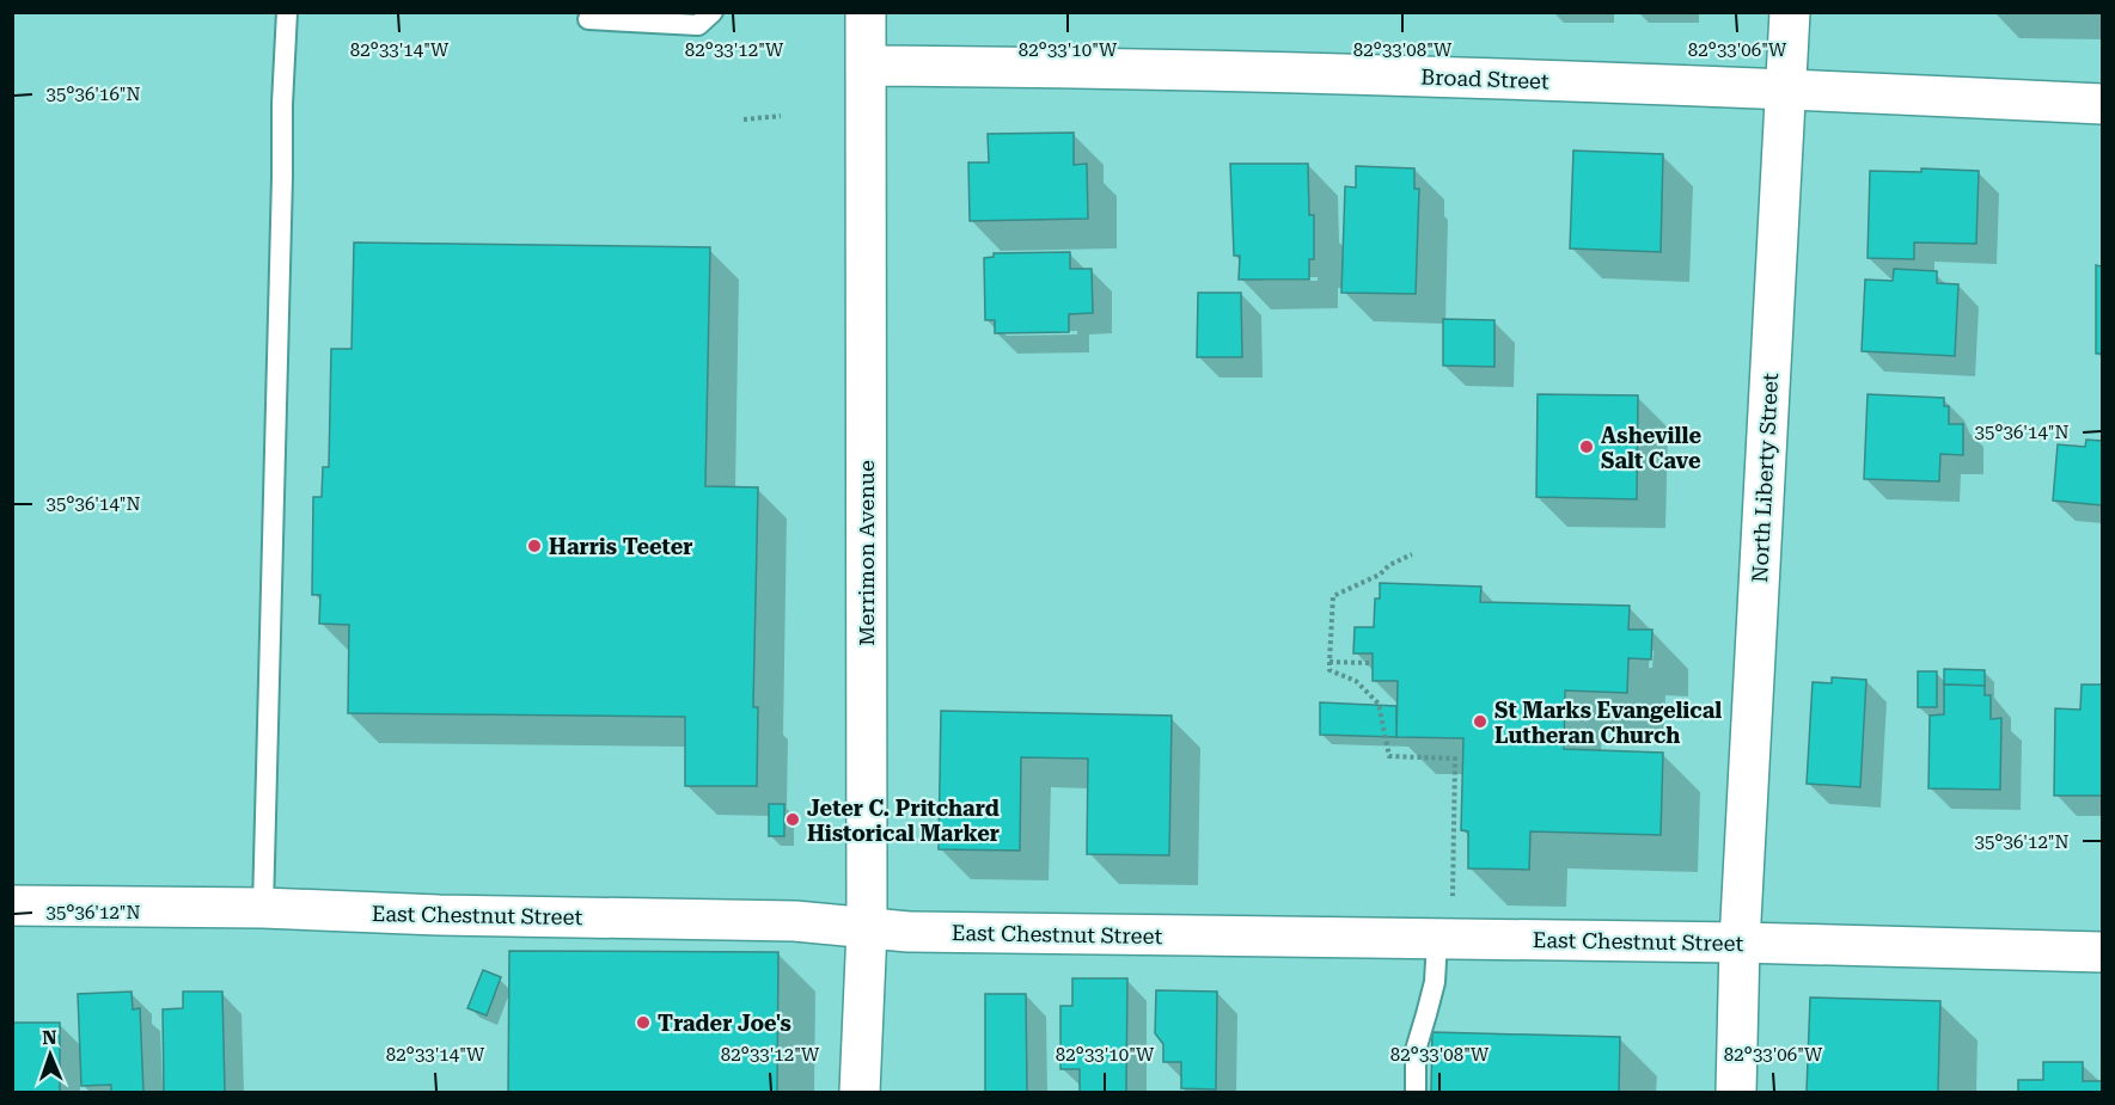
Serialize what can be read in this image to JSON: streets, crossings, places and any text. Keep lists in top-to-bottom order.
{
  "streets": {
    "street": [
      "Broad Street",
      "North Liberty Street",
      "Merrimon Avenue",
      "East Chestnut Street"
    ]
  },
  "crossings": [
    ["Broad Street", "North Liberty Street"],
    ["Broad Street", "Merrimon Avenue"],
    ["North Liberty Street", "East Chestnut Street"],
    ["Merrimon Avenue", "East Chestnut Street"]
  ],
  "places": [
    "Asheville Salt Cave",
    "Harris Teeter",
    "St Marks Evangelical Lutheran Church",
    "Jeter C. Pritchard Historical Marker",
    "Trader Joe's"
  ],
  "north": "top",
  "coordinates": [
    "82°33'14\"W",
    "82°33'12\"W",
    "82°33'10\"W",
    "82°33'08\"W",
    "82°33'06\"W",
    "35°36'16\"N",
    "35°36'14\"N",
    "35°36'12\"N"
  ]
}
